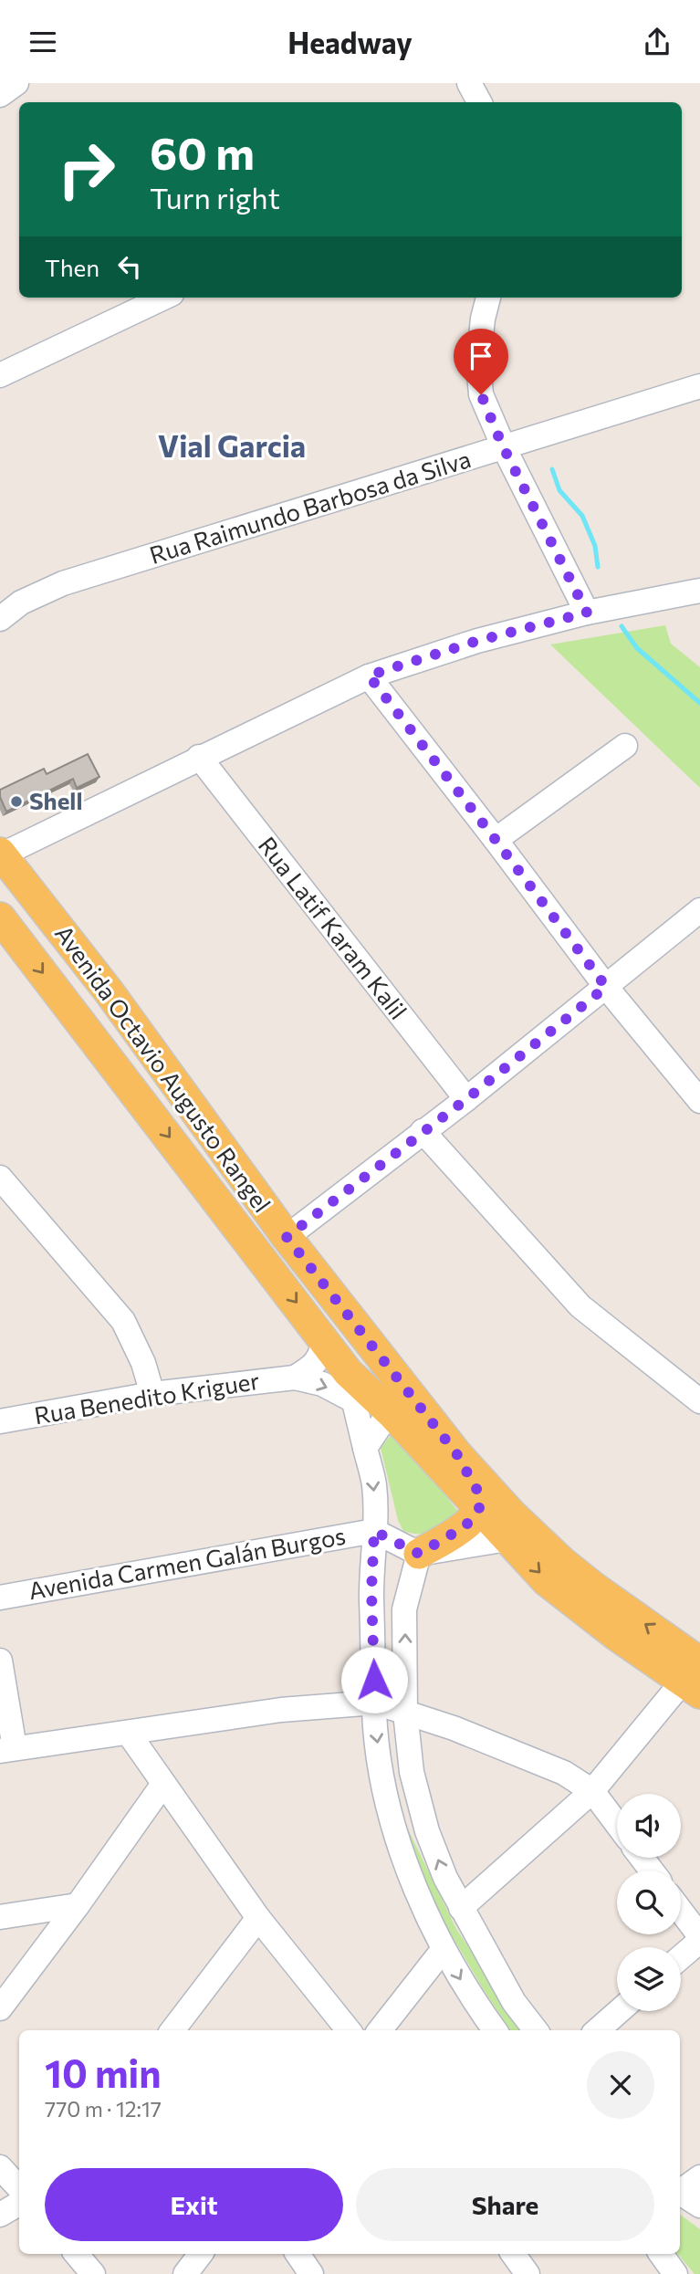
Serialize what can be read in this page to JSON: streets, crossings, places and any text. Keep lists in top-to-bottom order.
{
  "streets": {
    "main road": ["Avenida Octavio Augusto Rangel"],
    "street": [
      "Rua Raimundo Barbosa da Silva",
      "Rua Latif Karam Kalil",
      "Rua Benedito Kriguer",
      "Avenida Carmen Galán Burgos"
    ]
  },
  "crossings": [
    ["Avenida Octavio Augusto Rangel", "Rua Benedito Kriguer"]
  ],
  "districts": ["Vial Garcia"],
  "places": ["Shell"],
  "page": {
    "header": "Headway",
    "turn": ["60 m", "Turn right"],
    "then": "Then",
    "heading": ["10 min", "770 m · 12:17"],
    "buttons": ["Exit", "Share"]
  }
}
